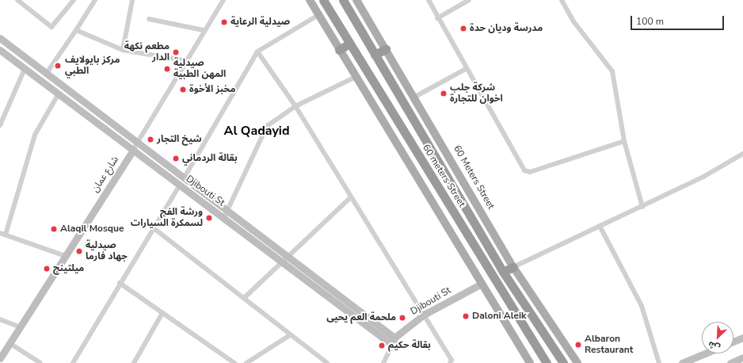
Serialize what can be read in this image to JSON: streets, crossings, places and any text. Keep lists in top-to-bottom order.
{
  "streets": {
    "highway": ["60 meters Street"],
    "main road": ["60 Meters Street"],
    "street": ["شارع عمان", "Djibouti St"]
  },
  "crossings": [
    ["شارع عمان", "Djibouti St"]
  ],
  "districts": ["Al Qadayid"],
  "places": [
    "صيدلية الرعاية",
    "مدرسة وديان حدة",
    "مطعم نكهة الدار",
    "مركز بايولايف الطبي",
    "صيدلية المهن الطبية",
    "مخبز الأخوة",
    "شركة جلب اخوان للتجارة",
    "شيخ التجار",
    "بقالة الردماني",
    "ورشة الفج لسمكرة السيارات",
    "Alaqil Mosque",
    "صيدلية جهاد فارما",
    "ميلتينج",
    "Daloni Aleik",
    "ملحمة العم يحيى",
    "Albaron Restaurant",
    "بقالة حكيم"
  ],
  "scale_bar": "100 m",
  "north": "bottom left"
}
